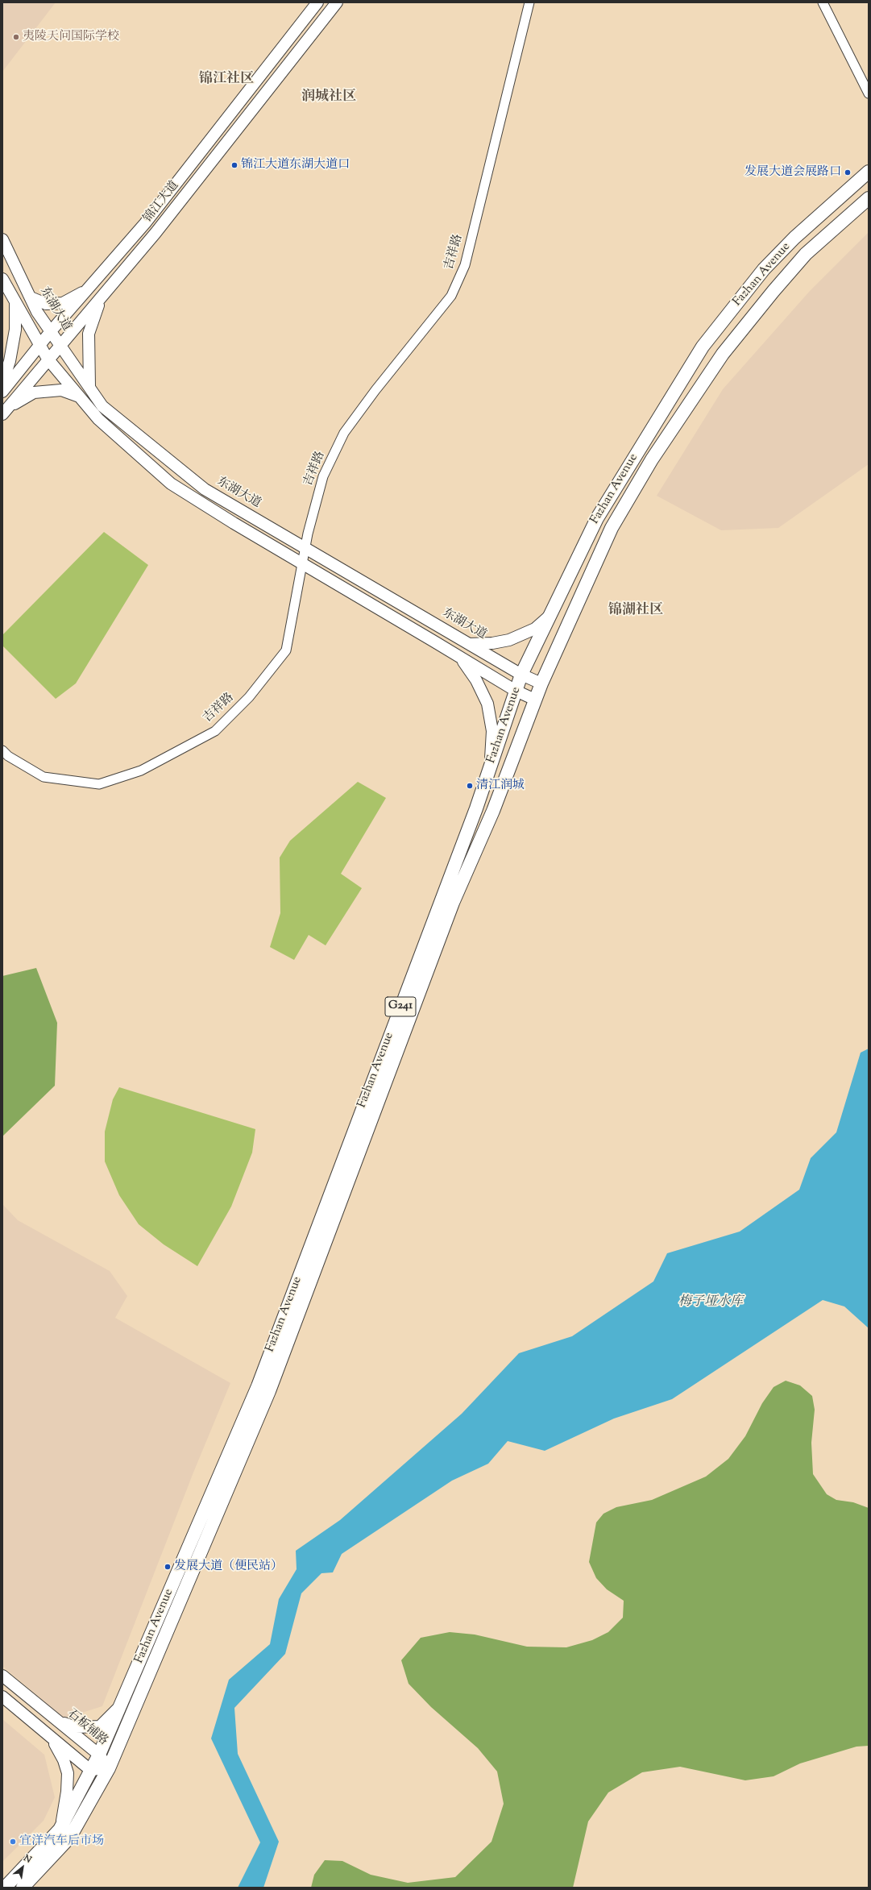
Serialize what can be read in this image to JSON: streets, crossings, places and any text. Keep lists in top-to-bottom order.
{
  "streets": {
    "highway": ["Fazhan Avenue", "G241"],
    "main road": ["锦江大道", "东湖大道", "石板铺路"],
    "street": ["吉祥路"]
  },
  "crossings": [
    ["锦江大道", "东湖大道"],
    ["吉祥路", "东湖大道"],
    ["Fazhan Avenue", "东湖大道"],
    ["Fazhan Avenue", "石板铺路"]
  ],
  "districts": ["锦江社区", "润城社区", "锦湖社区"],
  "water": ["梅子垭水库"],
  "places": [
    "夷陵天问国际学校",
    "锦江大道东湖大道口",
    "发展大道会展路口",
    "清江润城",
    "发展大道（便民站）",
    "宜洋汽车后市场"
  ],
  "north": "top right"
}
